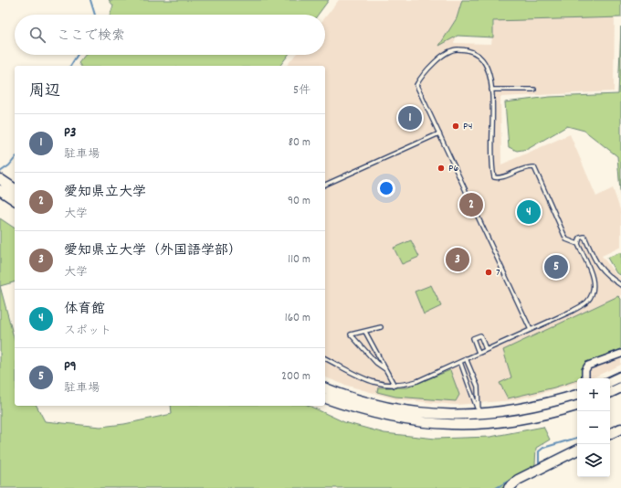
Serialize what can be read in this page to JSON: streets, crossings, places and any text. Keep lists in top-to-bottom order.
{
  "places": ["P4", "P6", "7"],
  "page": {
    "search": "ここで検索",
    "heading": ["周辺", "5件"],
    "pins": [
      "1",
      "2",
      "4",
      "3",
      "5"
    ],
    "list": [
      {
        "mark": "1",
        "name": "P3",
        "note": "駐車場",
        "value": "80 m"
      },
      {
        "mark": "2",
        "name": "愛知県立大学",
        "note": "大学",
        "value": "90 m"
      },
      {
        "mark": "3",
        "name": "愛知県立大学（外国語学部）",
        "note": "大学",
        "value": "110 m"
      },
      {
        "mark": "4",
        "name": "体育館",
        "note": "スポット",
        "value": "160 m"
      },
      {
        "mark": "5",
        "name": "P9",
        "note": "駐車場",
        "value": "200 m"
      }
    ],
    "map_buttons": ["+", "−"]
  }
}
